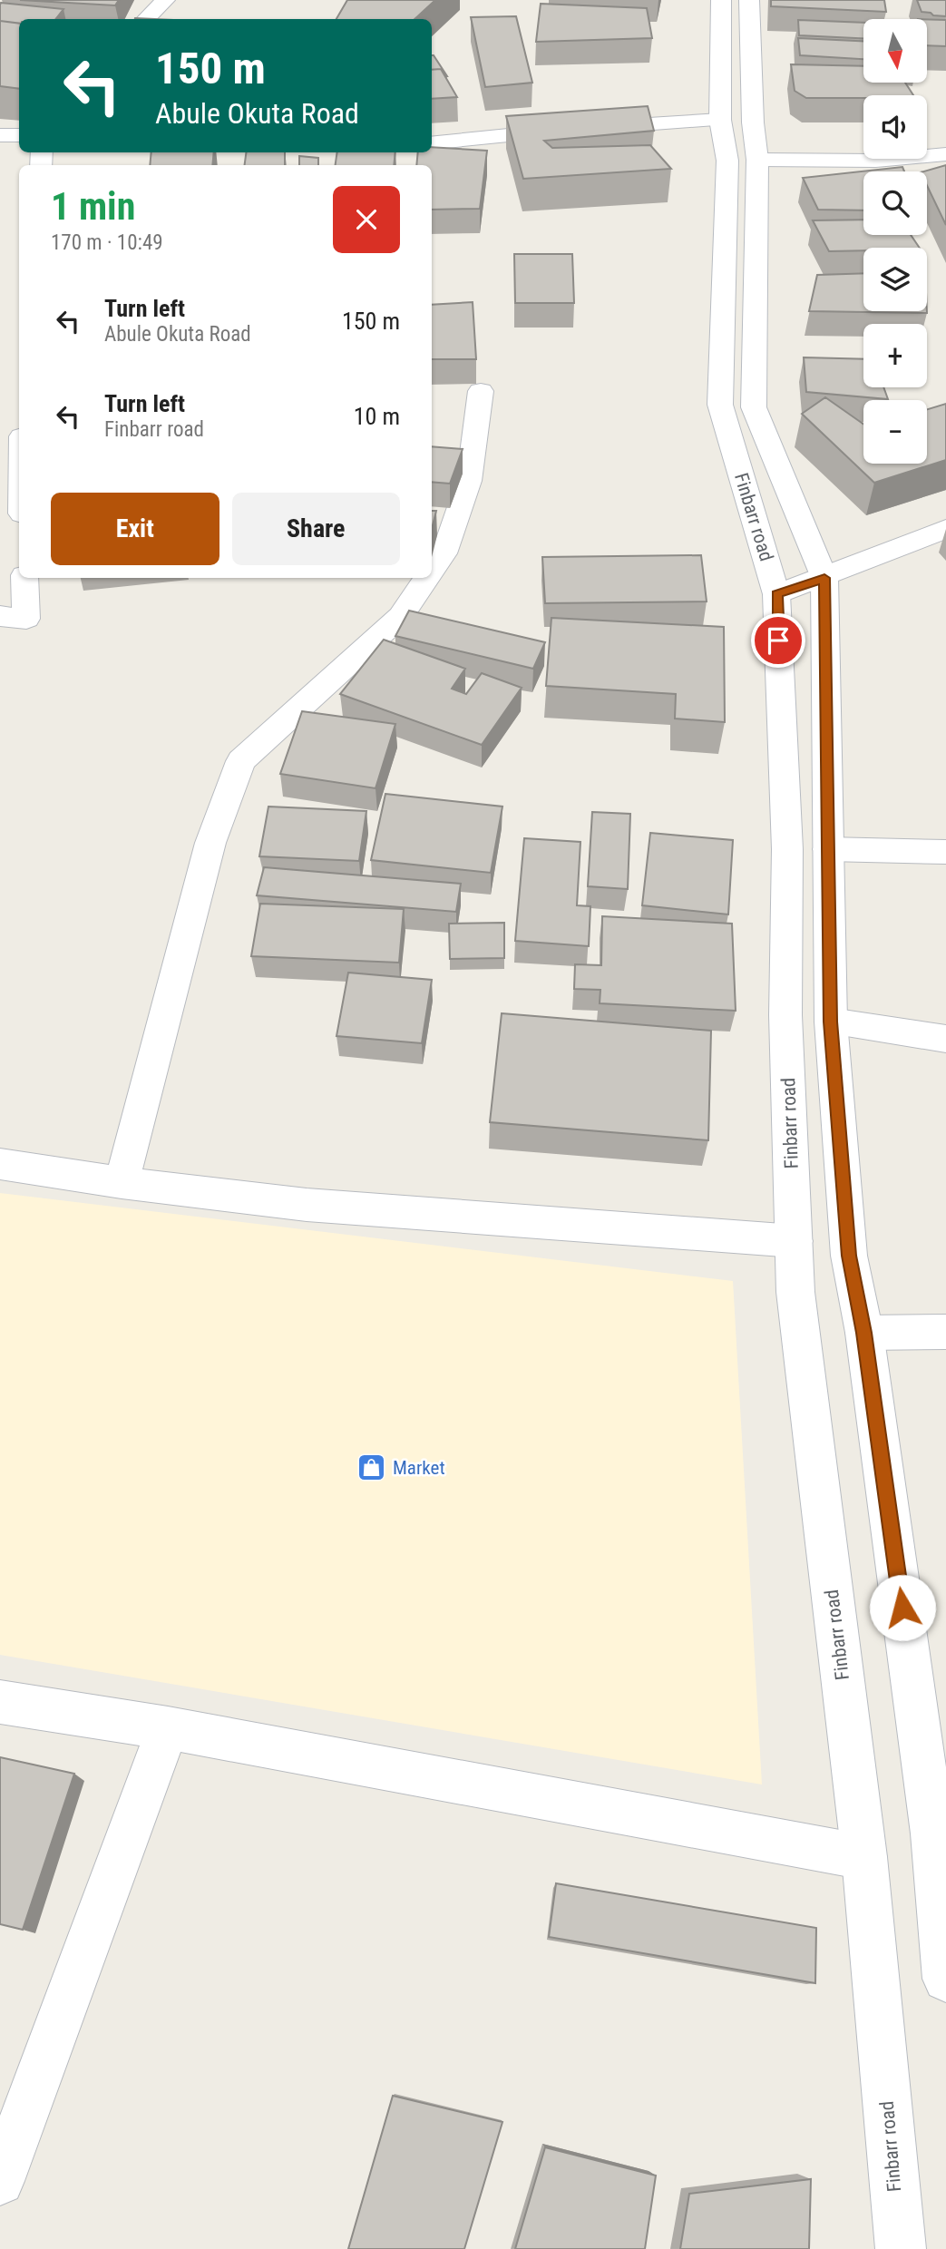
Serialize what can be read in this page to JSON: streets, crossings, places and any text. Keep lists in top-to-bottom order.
{
  "streets": {
    "main road": ["Finbarr road"]
  },
  "places": {
    "shop": ["Market"]
  },
  "north": "bottom",
  "page": {
    "map_buttons": ["+", "−"],
    "turn": ["150 m", "Abule Okuta Road"],
    "heading": ["1 min", "170 m · 10:49"],
    "list": [
      {
        "name": "Turn left",
        "note": "Abule Okuta Road",
        "value": "150 m"
      },
      {
        "name": "Turn left",
        "note": "Finbarr road",
        "value": "10 m"
      }
    ],
    "buttons": ["Exit", "Share"]
  }
}
